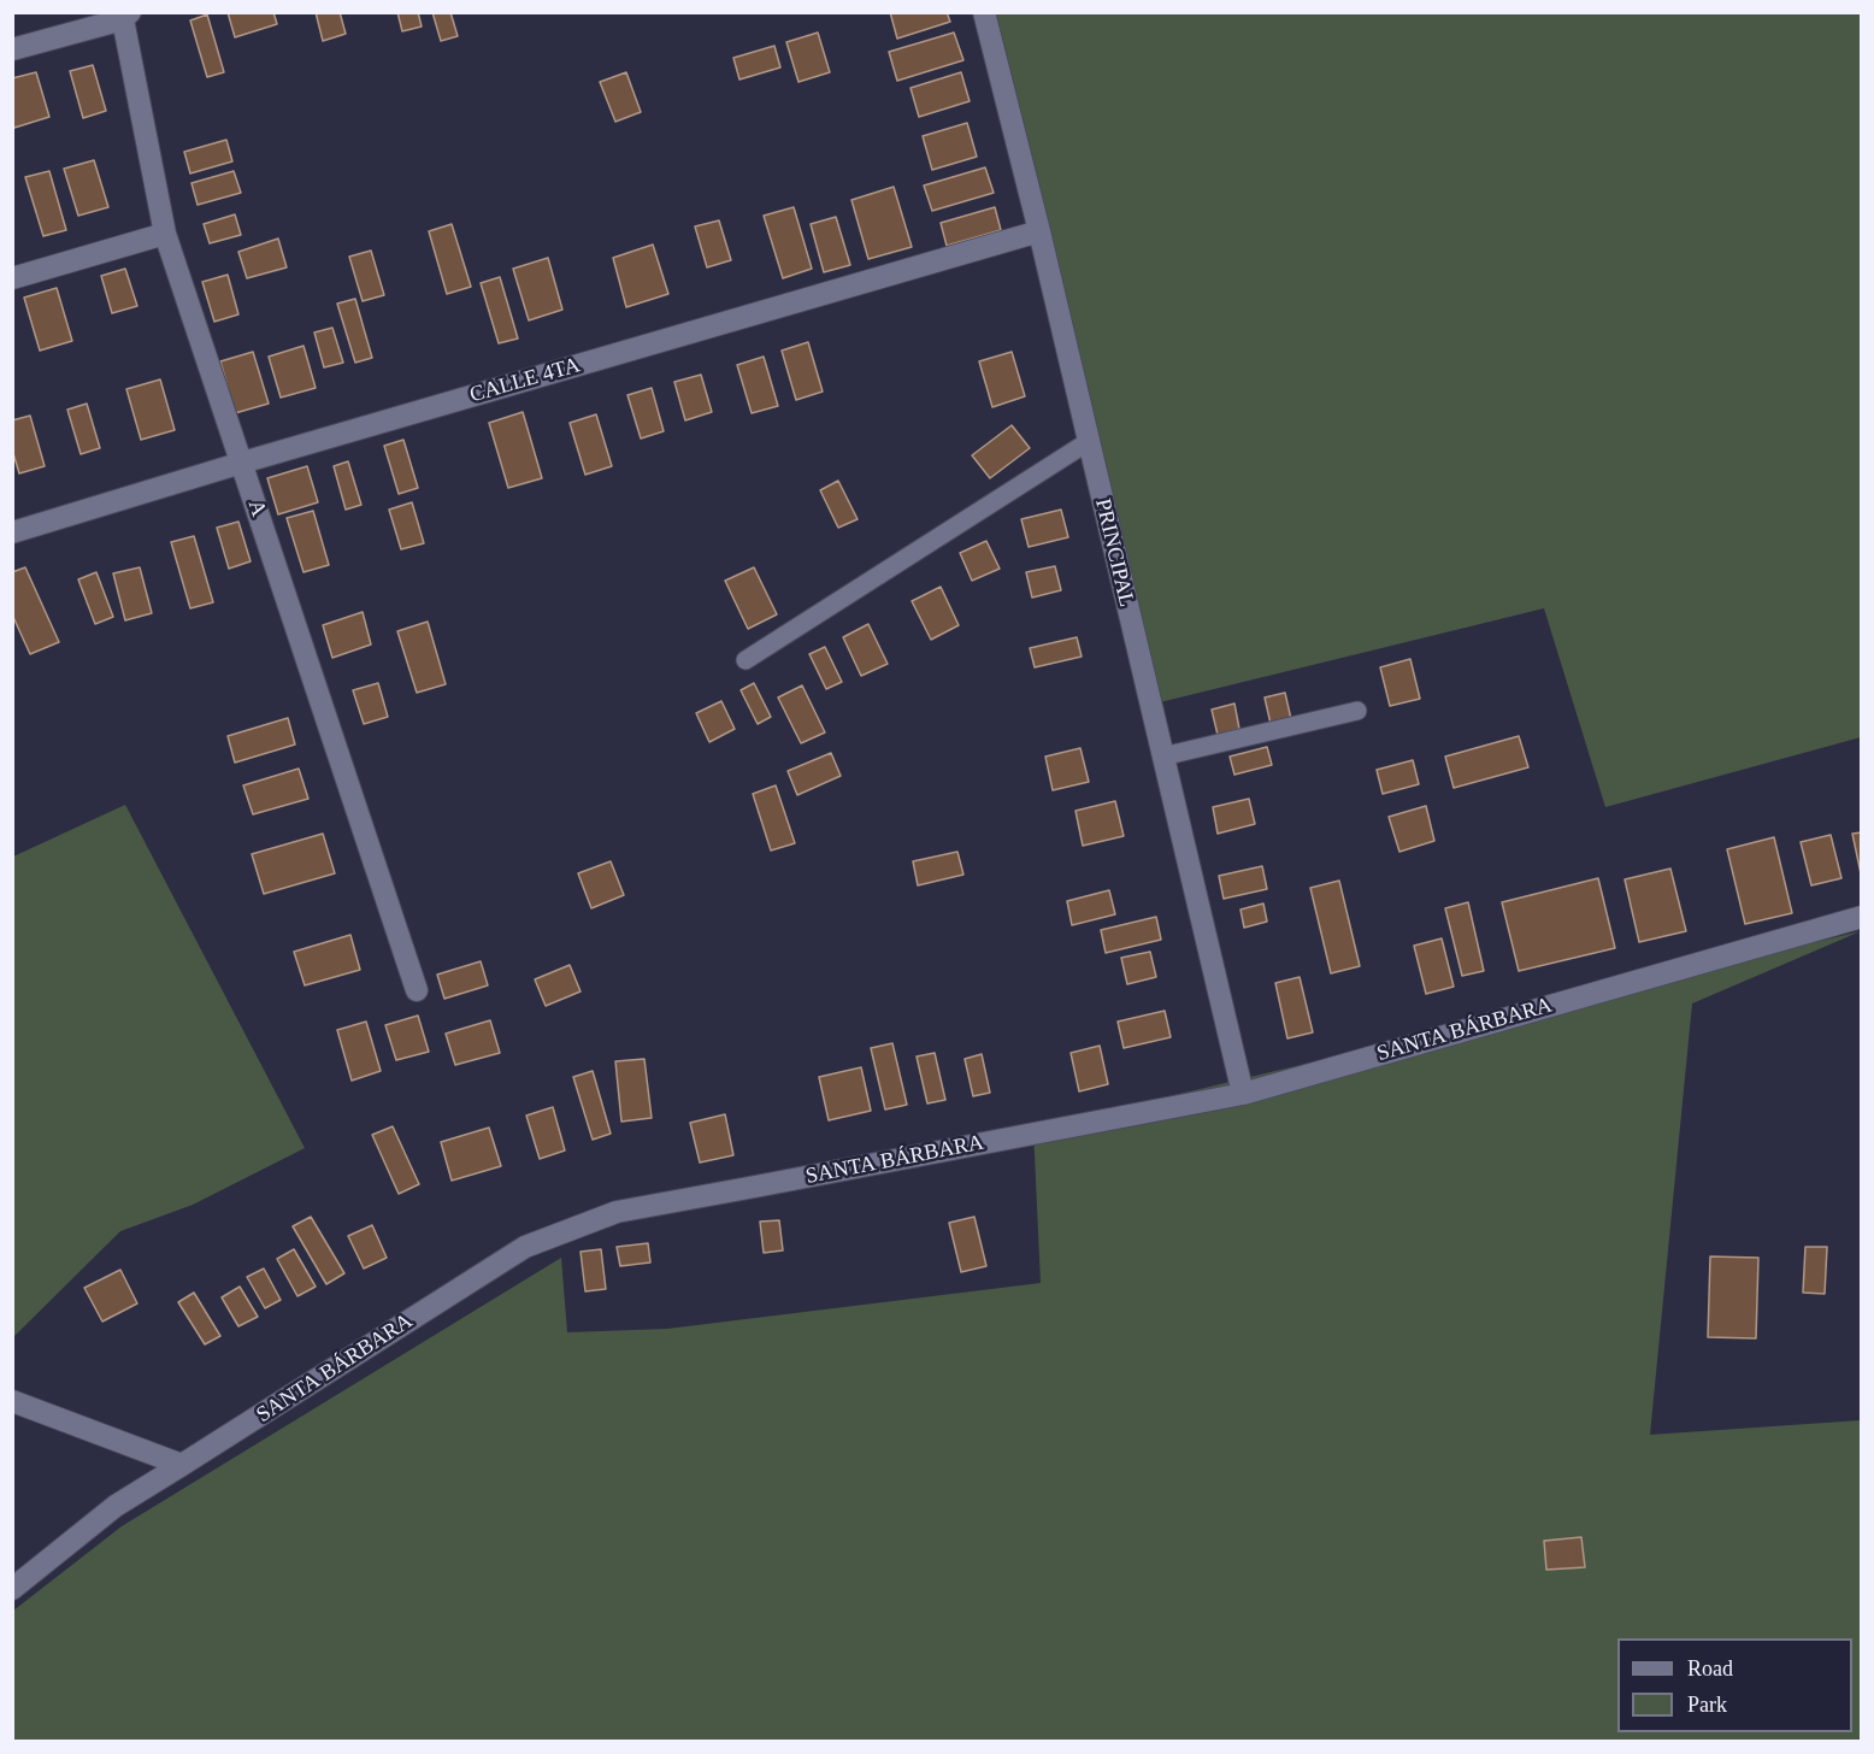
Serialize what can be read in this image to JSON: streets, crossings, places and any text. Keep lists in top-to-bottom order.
{
  "streets": {
    "street": [
      "CALLE 4TA",
      "A",
      "PRINCIPAL",
      "SANTA BÁRBARA"
    ]
  },
  "crossings": [
    ["CALLE 4TA", "A"],
    ["CALLE 4TA", "PRINCIPAL"],
    ["PRINCIPAL", "SANTA BÁRBARA"]
  ],
  "legend": ["Road", "Park"]
}
